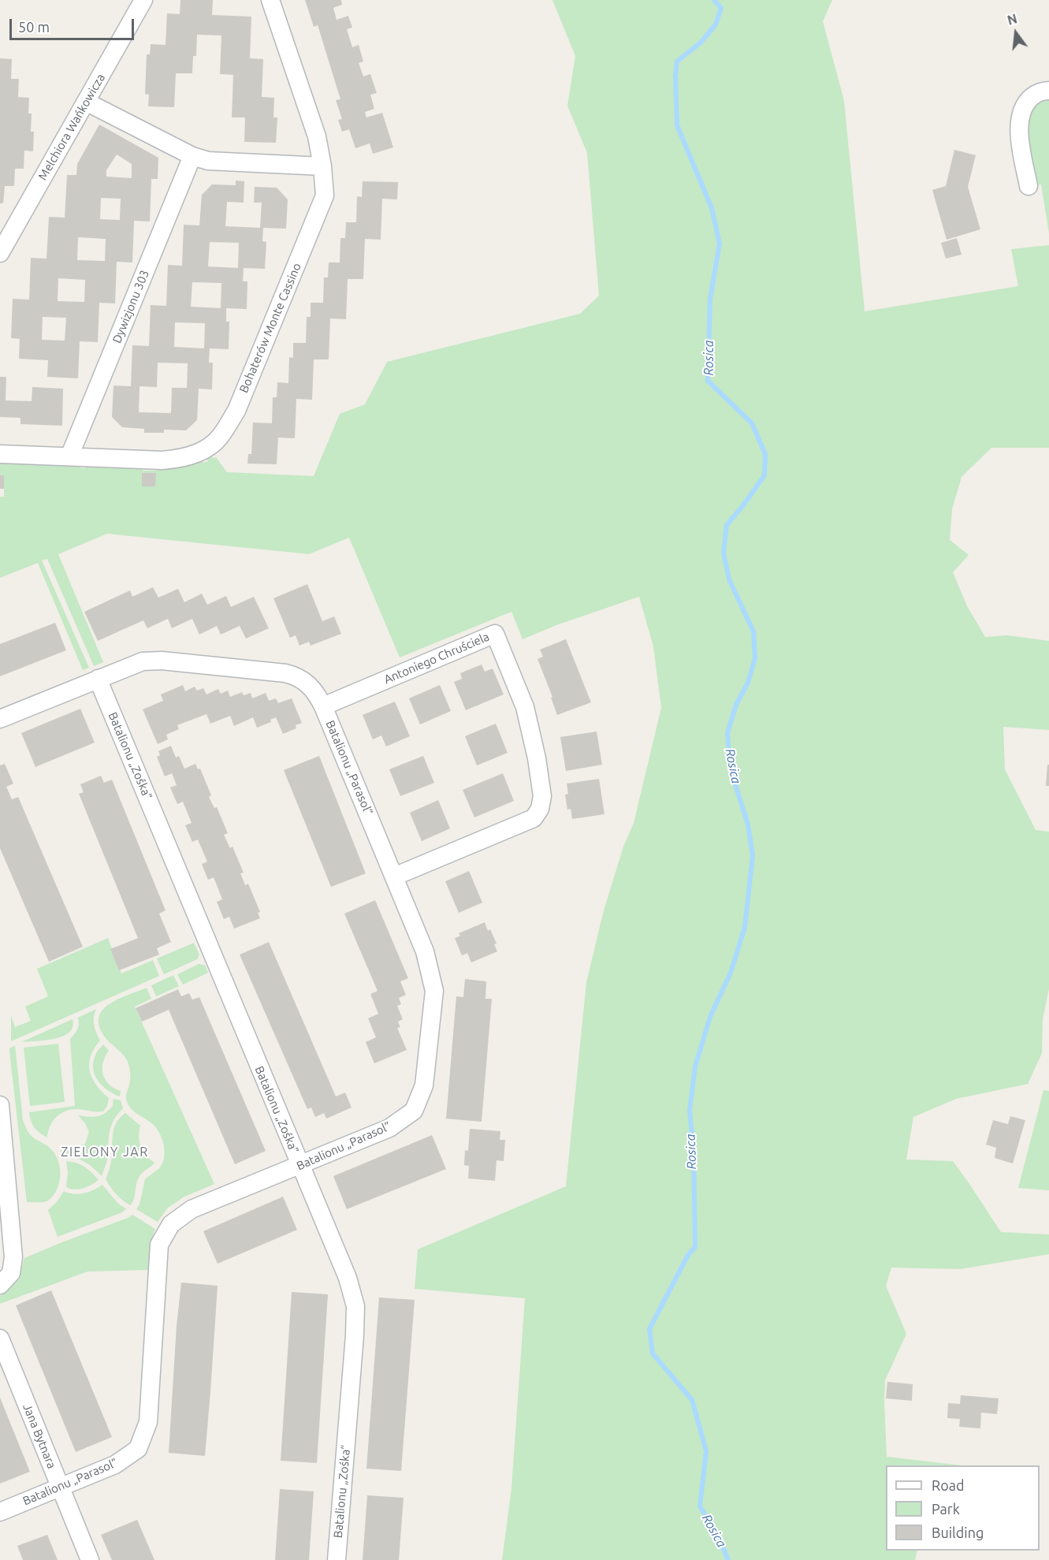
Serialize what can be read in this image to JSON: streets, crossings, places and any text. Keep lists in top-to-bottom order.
{
  "streets": {
    "street": [
      "Melchiora Wańkowicza",
      "Dywizjonu 303",
      "Bohaterów Monte Cassino",
      "Antoniego Chruściela",
      "Batalionu „Zośka”",
      "Batalionu „Parasol”",
      "Jana Bytnara"
    ]
  },
  "crossings": [
    ["Dywizjonu 303", "Bohaterów Monte Cassino"],
    ["Antoniego Chruściela", "Batalionu „Parasol”"],
    ["Batalionu „Zośka”", "Batalionu „Parasol”"],
    ["Batalionu „Parasol”", "Jana Bytnara"]
  ],
  "districts": ["ZIELONY JAR"],
  "water": ["Rosica"],
  "legend": ["Road", "Park", "Building"],
  "scale_bar": "50 m",
  "north": "top"
}
